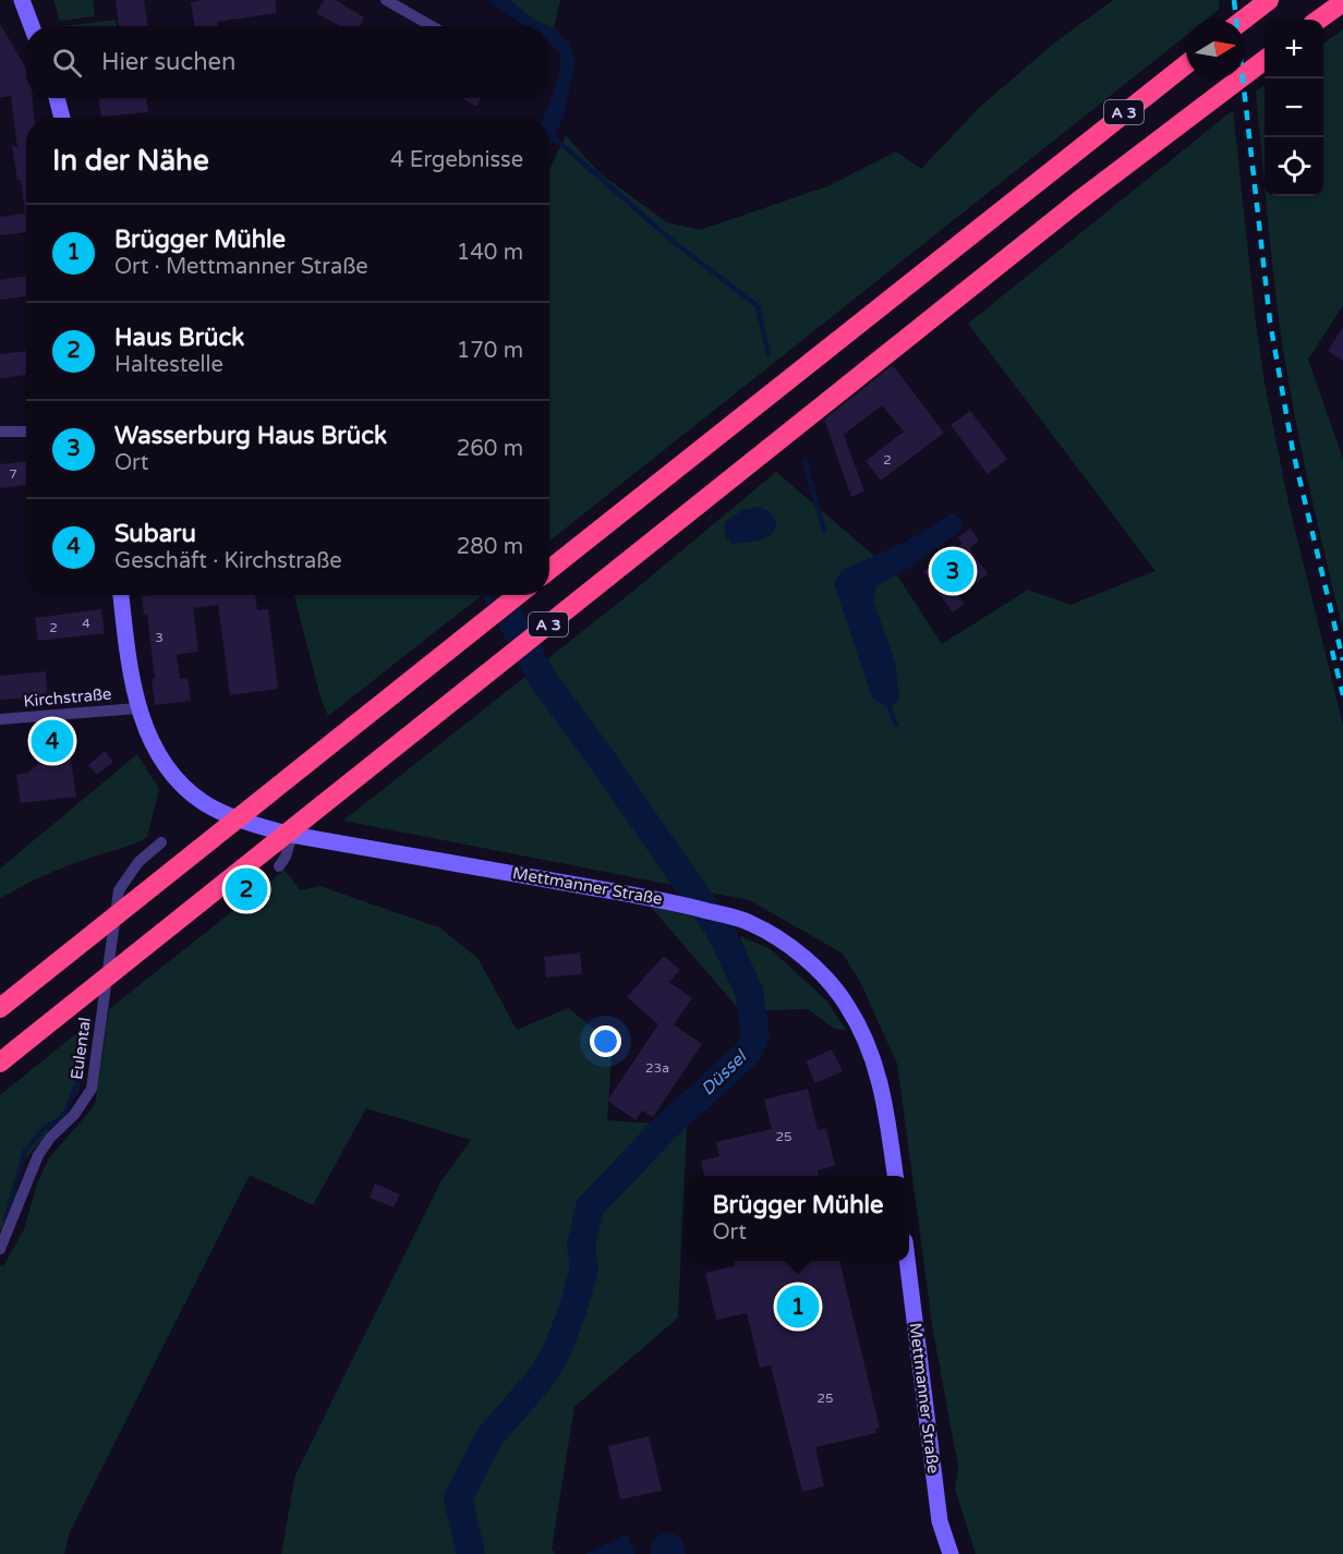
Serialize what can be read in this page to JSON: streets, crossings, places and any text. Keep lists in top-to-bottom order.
{
  "streets": {
    "highway": ["A 3"],
    "main road": ["Mettmanner Straße"],
    "street": ["Kirchstraße", "Eulental"]
  },
  "crossings": [
    ["Kirchstraße", "Mettmanner Straße"]
  ],
  "water": ["Düssel"],
  "house_numbers": [
    "2",
    "7",
    "4",
    "2",
    "3",
    "23a",
    "25",
    "25"
  ],
  "north": "right",
  "page": {
    "map_buttons": ["+", "−"],
    "search": "Hier suchen",
    "heading": ["In der Nähe", "4 Ergebnisse"],
    "list": [
      {
        "mark": "1",
        "name": "Brügger Mühle",
        "note": "Ort · Mettmanner Straße",
        "value": "140 m"
      },
      {
        "mark": "2",
        "name": "Haus Brück",
        "note": "Haltestelle",
        "value": "170 m"
      },
      {
        "mark": "3",
        "name": "Wasserburg Haus Brück",
        "note": "Ort",
        "value": "260 m"
      },
      {
        "mark": "4",
        "name": "Subaru",
        "note": "Geschäft · Kirchstraße",
        "value": "280 m"
      }
    ],
    "pins": [
      "3",
      "4",
      "2",
      "1"
    ],
    "popup": ["Brügger Mühle", "Ort"]
  }
}
